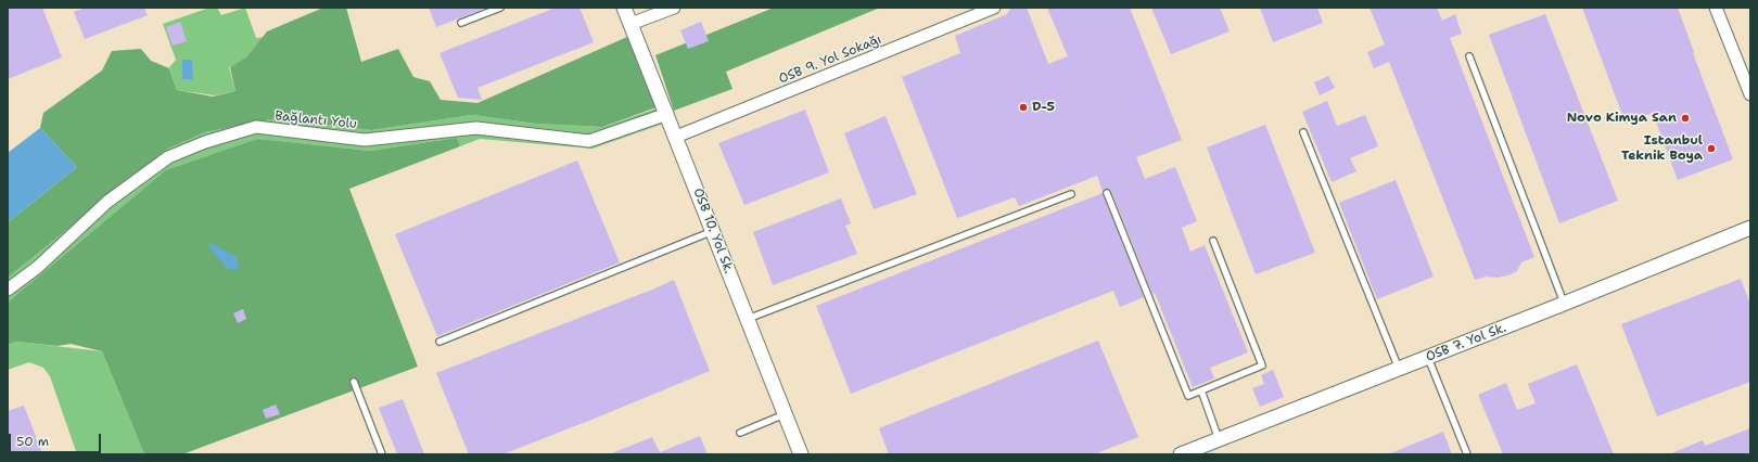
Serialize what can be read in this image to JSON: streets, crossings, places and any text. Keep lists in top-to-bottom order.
{
  "streets": {
    "street": [
      "OSB 9. Yol Sokağı",
      "Bağlantı Yolu",
      "OSB 10. Yol Sk.",
      "OSB 7. Yol Sk."
    ]
  },
  "crossings": [
    ["OSB 9. Yol Sokağı", "OSB 10. Yol Sk."],
    ["Bağlantı Yolu", "OSB 10. Yol Sk."]
  ],
  "places": ["D-5", "Novo Kimya San", "Istanbul Teknik Boya"],
  "scale_bar": "50 m"
}
